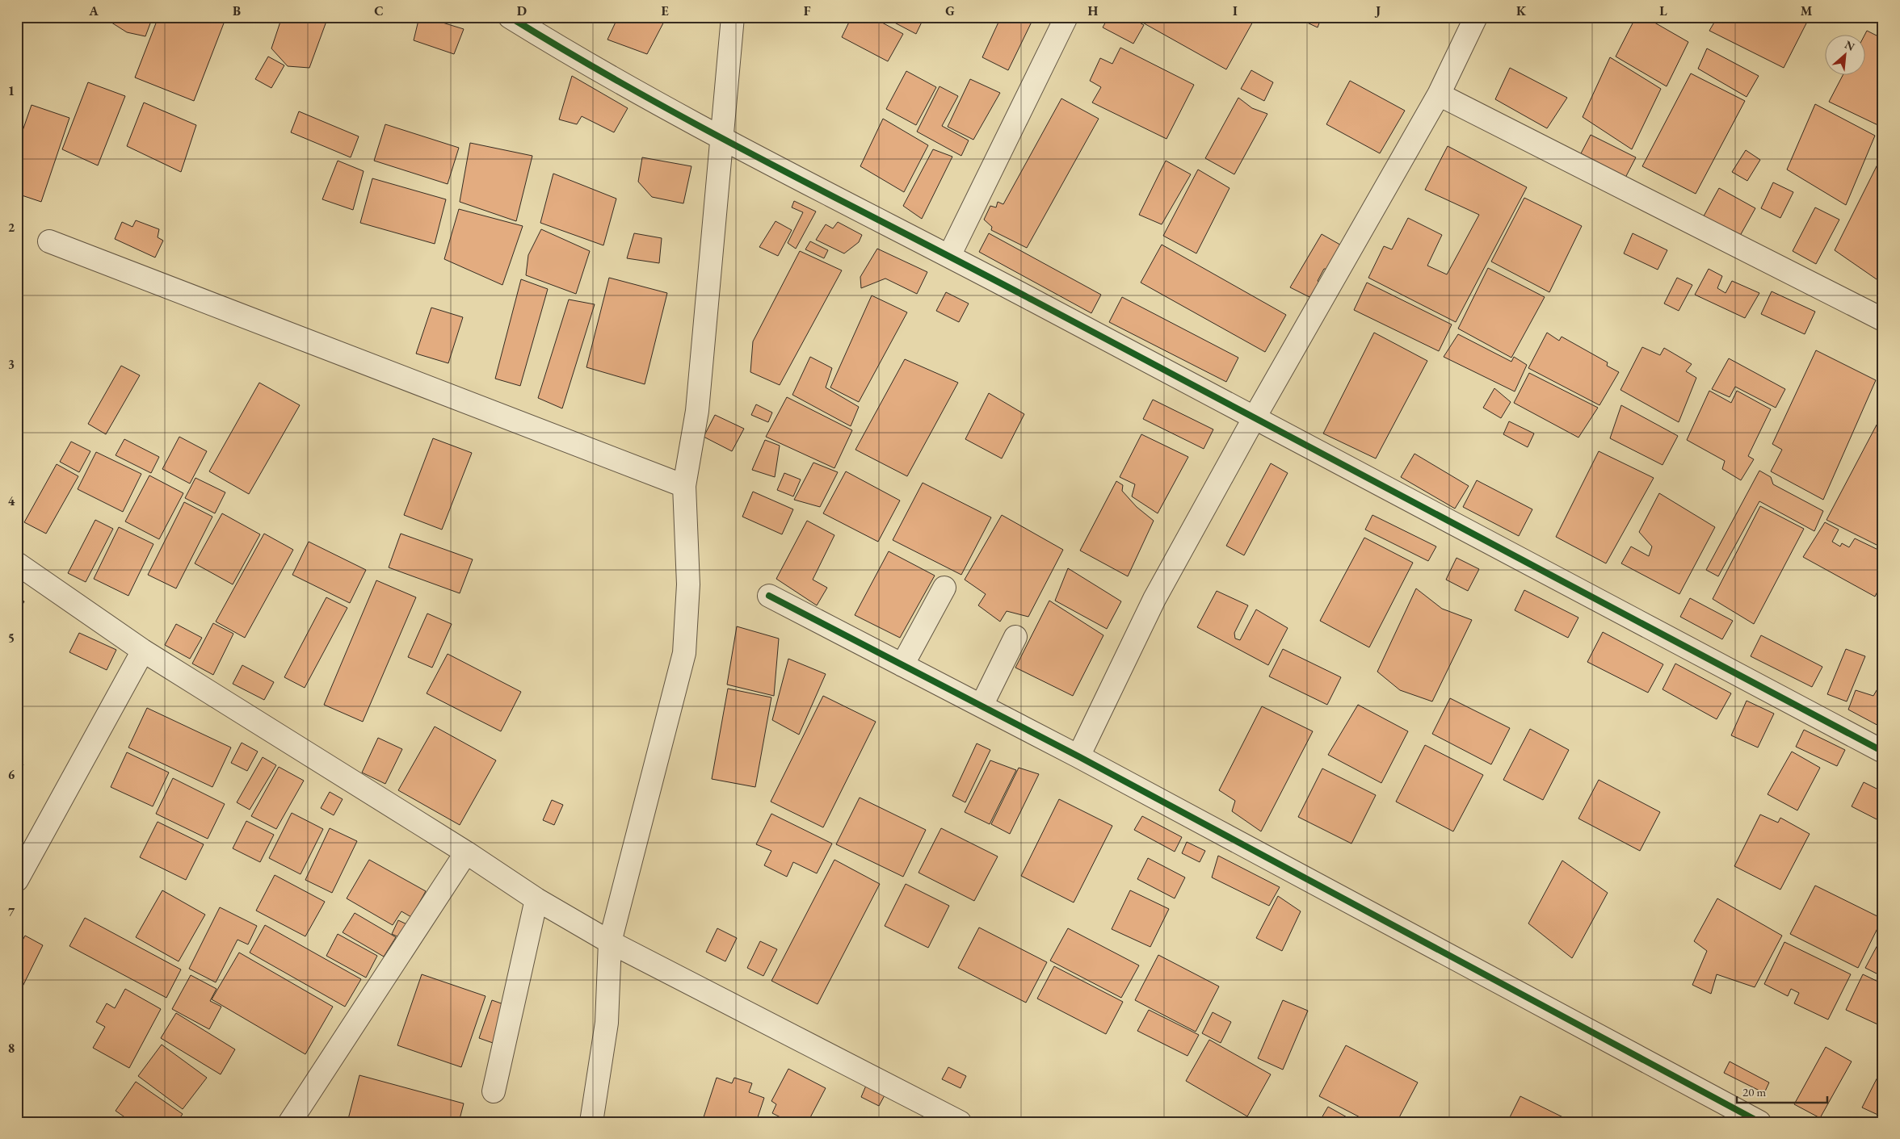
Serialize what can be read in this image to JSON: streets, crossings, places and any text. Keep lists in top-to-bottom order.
{
  "scale_bar": "20 m",
  "north": "top right",
  "grid": {
    "columns": [
      "A",
      "B",
      "C",
      "D",
      "E",
      "F",
      "G",
      "H",
      "I",
      "J",
      "K",
      "L",
      "M"
    ],
    "rows": [
      "1",
      "2",
      "3",
      "4",
      "5",
      "6",
      "7",
      "8"
    ]
  }
}
